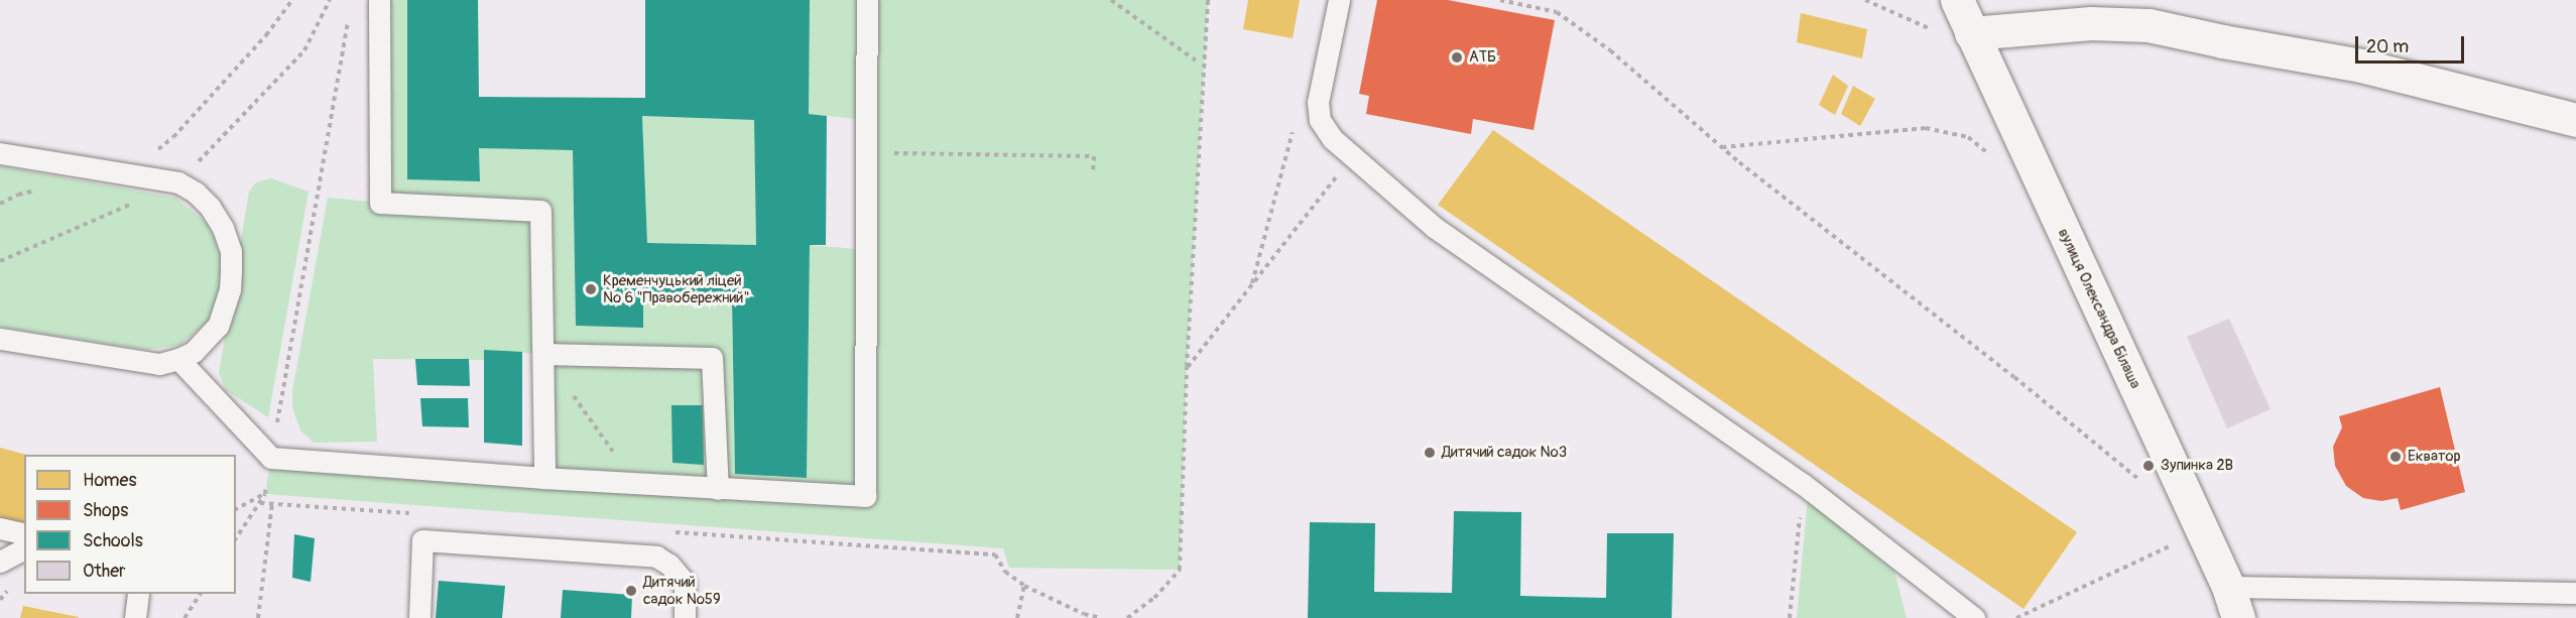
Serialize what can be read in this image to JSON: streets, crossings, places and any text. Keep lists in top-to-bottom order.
{
  "streets": {
    "street": ["вулиця Олександра Білаша"]
  },
  "places": [
    "АТБ",
    "Кременчуцький ліцей № 6 \"Правобережний\"",
    "Дитячий садок №3",
    "Екватор",
    "Зупинка 2В",
    "Дитячий садок №59"
  ],
  "legend": [
    "Homes",
    "Shops",
    "Schools",
    "Other"
  ],
  "scale_bar": "20 m"
}
